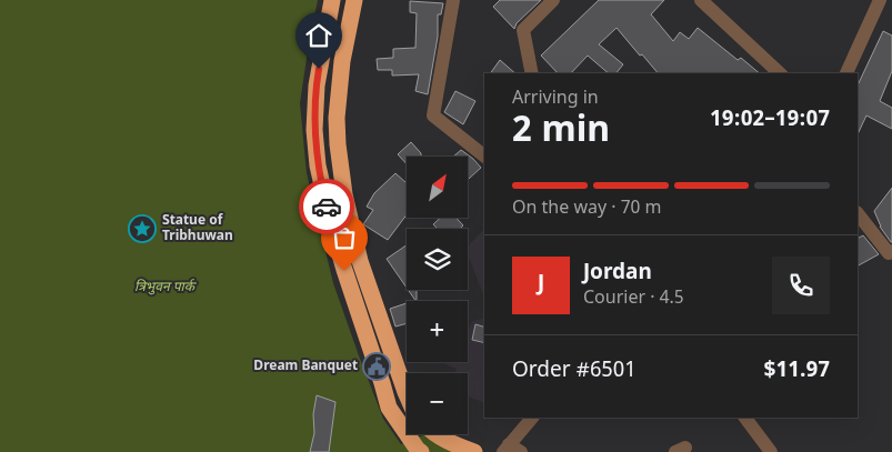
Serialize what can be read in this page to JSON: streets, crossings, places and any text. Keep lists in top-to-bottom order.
{
  "parks": ["त्रिभुवन पार्क"],
  "places": {
    "place": ["Statue of Tribhuwan"],
    "public building": ["Dream Banquet"]
  },
  "north": "top right",
  "page": {
    "heading": ["2 min", "Arriving in", "19:02–19:07"],
    "panel": [
      "Jordan",
      "Courier · 4.5",
      "Order #6501",
      "$11.97"
    ],
    "map_buttons": ["+", "−"],
    "bar": "On the way · 70 m",
    "round": "J"
  }
}
